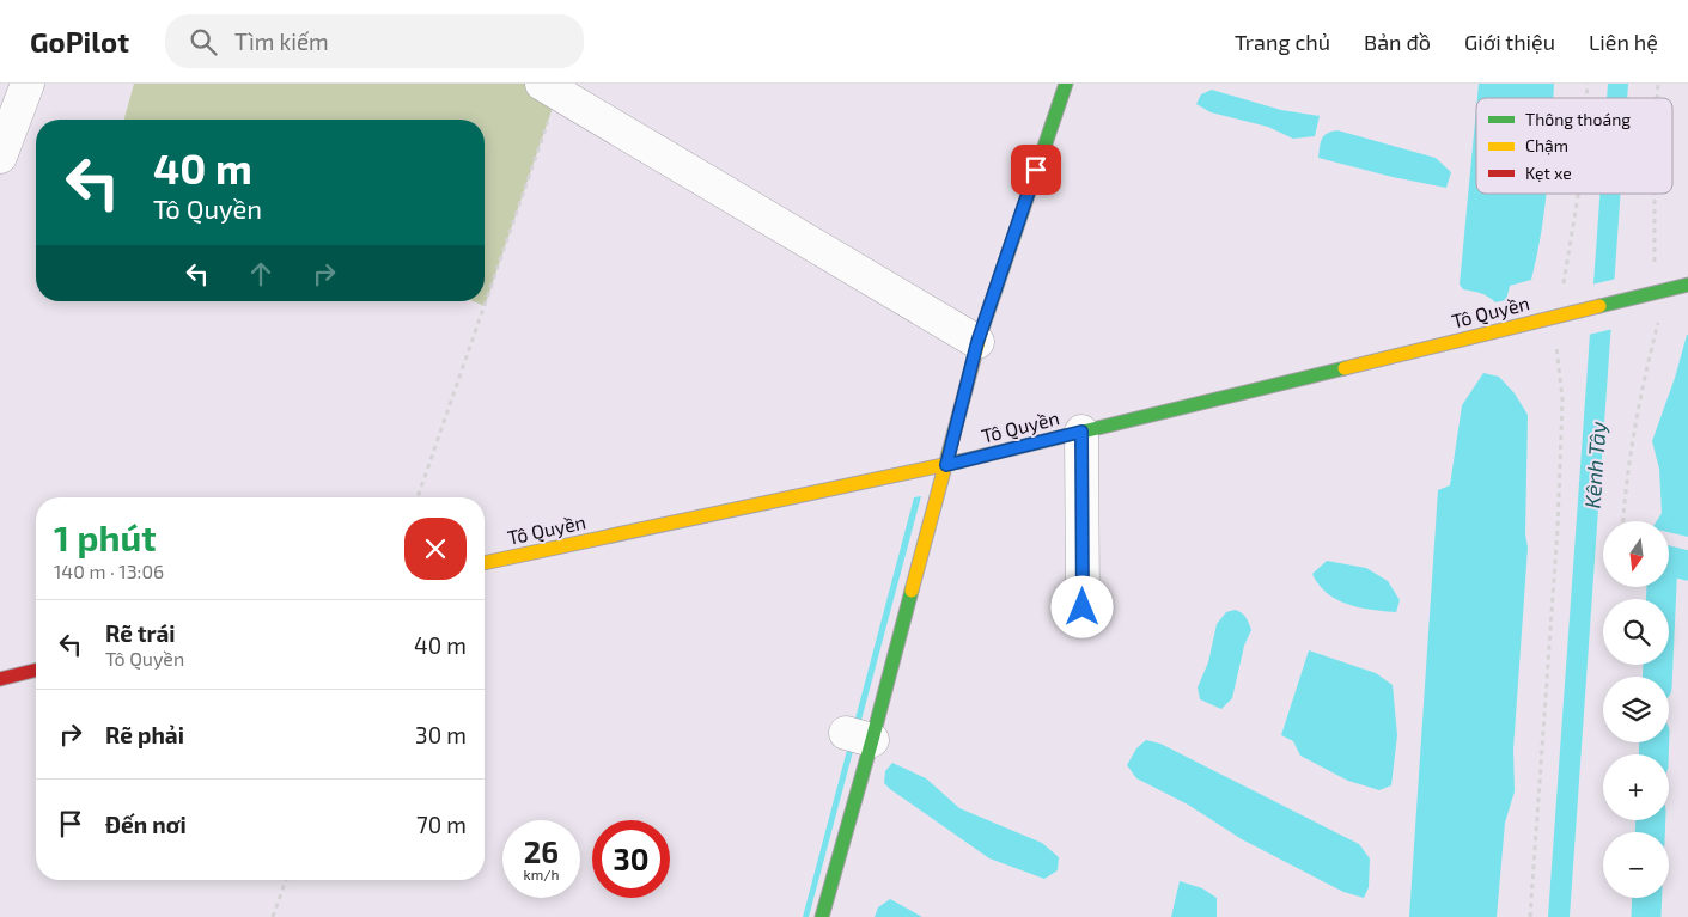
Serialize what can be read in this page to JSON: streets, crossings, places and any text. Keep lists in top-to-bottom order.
{
  "streets": {
    "main road": ["Tô Quyền"]
  },
  "water": ["Kênh Tây"],
  "legend": ["Thông thoáng", "Chậm", "Kẹt xe"],
  "north": "bottom",
  "page": {
    "header": "GoPilot",
    "search": "Tìm kiếm",
    "nav": [
      "Trang chủ",
      "Bản đồ",
      "Giới thiệu",
      "Liên hệ"
    ],
    "turn": ["40 m", "Tô Quyền"],
    "heading": ["1 phút", "140 m · 13:06"],
    "map_buttons": ["+", "−"],
    "list": [
      {
        "name": "Rẽ trái",
        "note": "Tô Quyền",
        "value": "40 m"
      },
      {
        "name": "Rẽ phải",
        "value": "30 m"
      },
      {
        "name": "Đến nơi",
        "value": "70 m"
      }
    ],
    "speed": "26 km/h",
    "limit": "30"
  }
}
